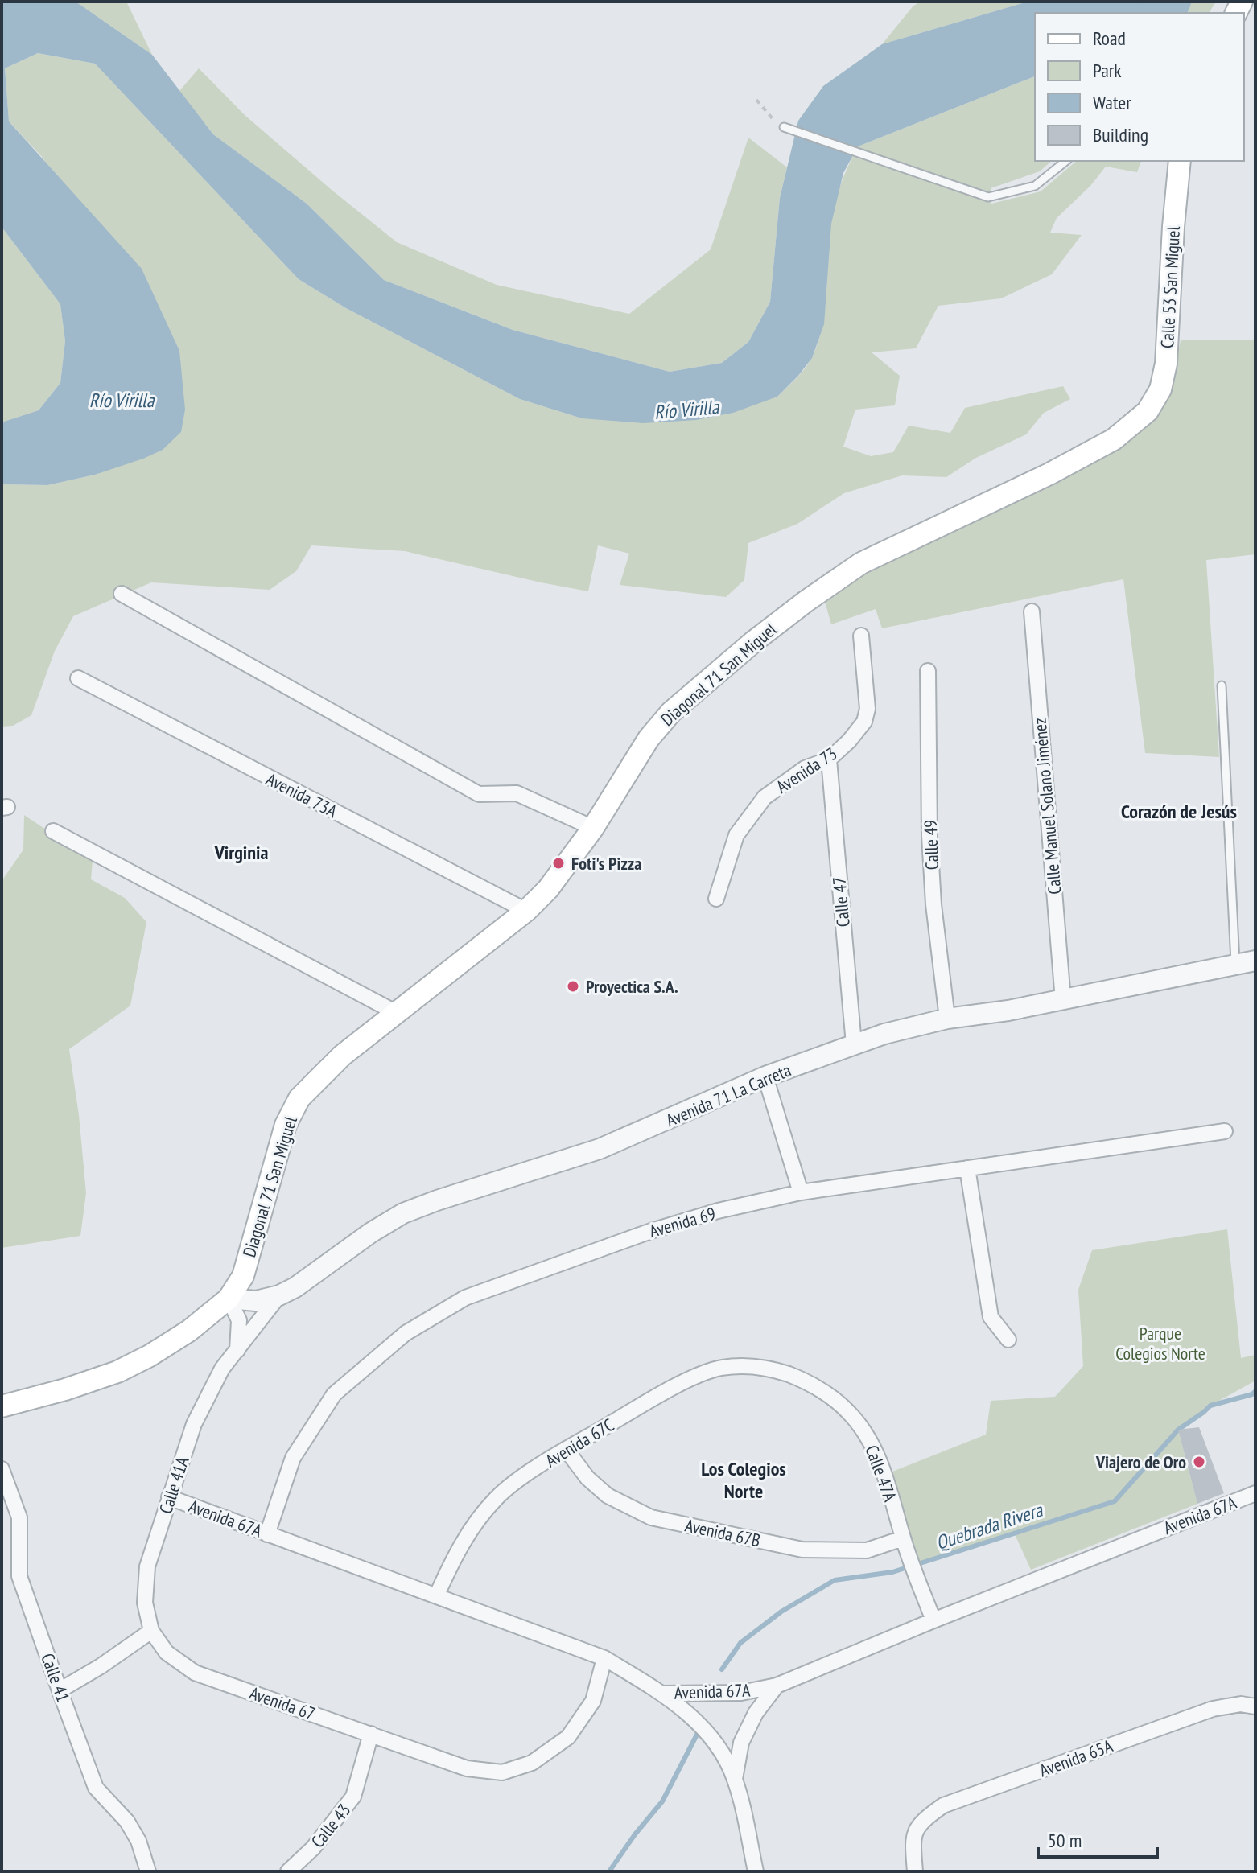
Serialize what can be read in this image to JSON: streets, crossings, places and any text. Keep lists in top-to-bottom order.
{
  "streets": {
    "main road": ["Calle 53 San Miguel", "Diagonal 71 San Miguel"],
    "street": [
      "Avenida 73",
      "Avenida 73A",
      "Calle Manuel Solano Jiménez",
      "Calle 49",
      "Calle 47",
      "Avenida 71 La Carreta",
      "Avenida 69",
      "Avenida 67C",
      "Calle 47A",
      "Calle 41A",
      "Avenida 67A",
      "Avenida 67B",
      "Calle 41",
      "Avenida 67",
      "Avenida 65A",
      "Calle 43"
    ]
  },
  "crossings": [
    ["Calle 53 San Miguel", "Diagonal 71 San Miguel"],
    ["Diagonal 71 San Miguel", "Avenida 73A"],
    ["Diagonal 71 San Miguel", "Avenida 71 La Carreta"],
    ["Avenida 73", "Calle 47"],
    ["Calle Manuel Solano Jiménez", "Avenida 71 La Carreta"],
    ["Calle 49", "Avenida 71 La Carreta"],
    ["Calle 47", "Avenida 71 La Carreta"],
    ["Avenida 71 La Carreta", "Calle 41A"],
    ["Avenida 69", "Avenida 67A"],
    ["Avenida 67C", "Calle 47A"],
    ["Avenida 67C", "Avenida 67A"],
    ["Avenida 67C", "Avenida 67B"],
    ["Calle 47A", "Avenida 67A"],
    ["Calle 47A", "Avenida 67B"],
    ["Calle 41A", "Avenida 67A"],
    ["Calle 41A", "Avenida 67"],
    ["Avenida 67A", "Avenida 67"],
    ["Avenida 67", "Calle 43"]
  ],
  "districts": ["Corazón de Jesús", "Virginia", "Los Colegios Norte"],
  "water": ["Río Virilla", "Quebrada Rivera"],
  "parks": ["Parque Colegios Norte"],
  "places": ["Foti's Pizza", "Proyectica S.A.", "Viajero de Oro"],
  "legend": [
    "Road",
    "Park",
    "Water",
    "Building"
  ],
  "scale_bar": "50 m"
}
